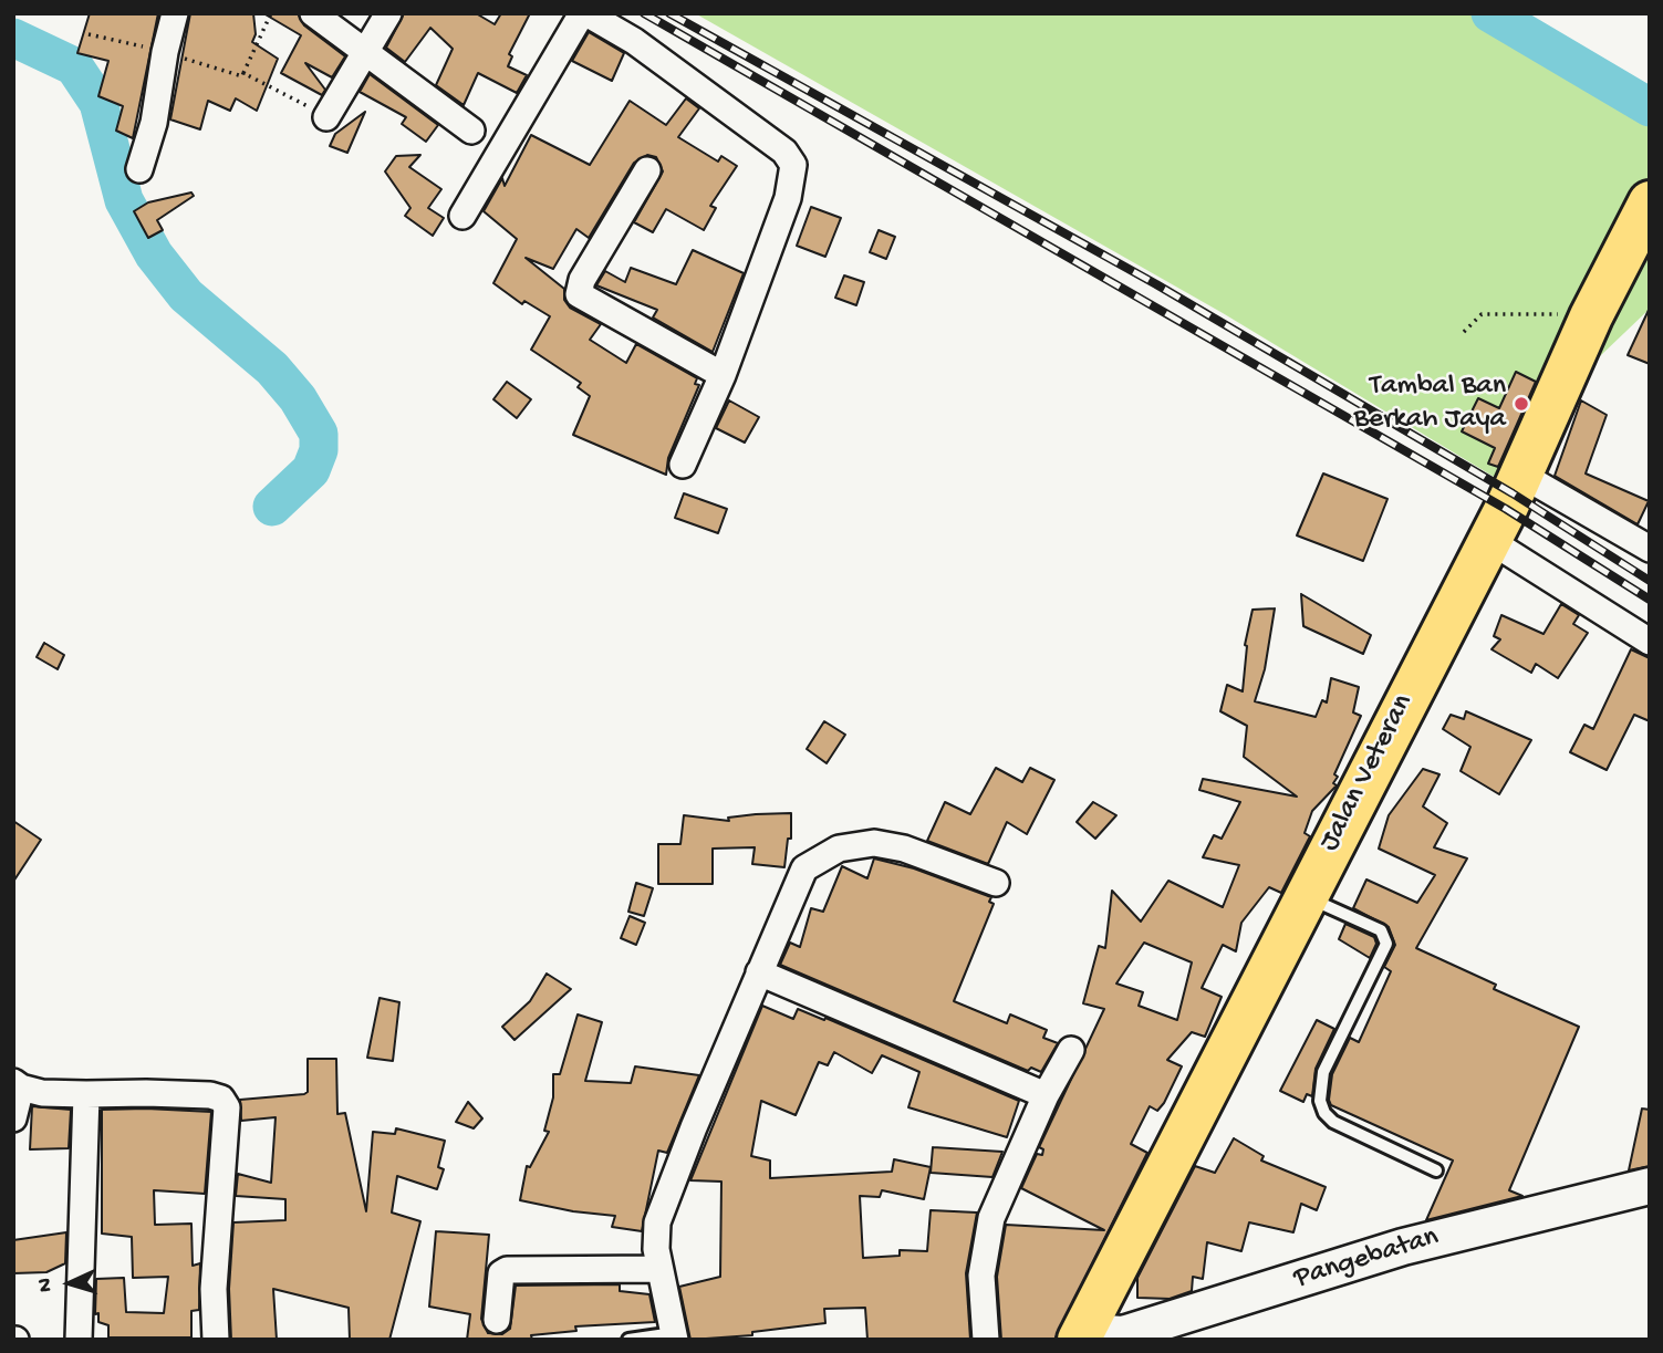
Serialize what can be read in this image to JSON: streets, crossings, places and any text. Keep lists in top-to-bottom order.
{
  "streets": {
    "highway": ["Jalan Veteran"],
    "street": ["Pangebatan"]
  },
  "crossings": [
    ["Jalan Veteran", "Pangebatan"]
  ],
  "places": ["Tambal Ban Berkah Jaya"],
  "north": "left"
}
